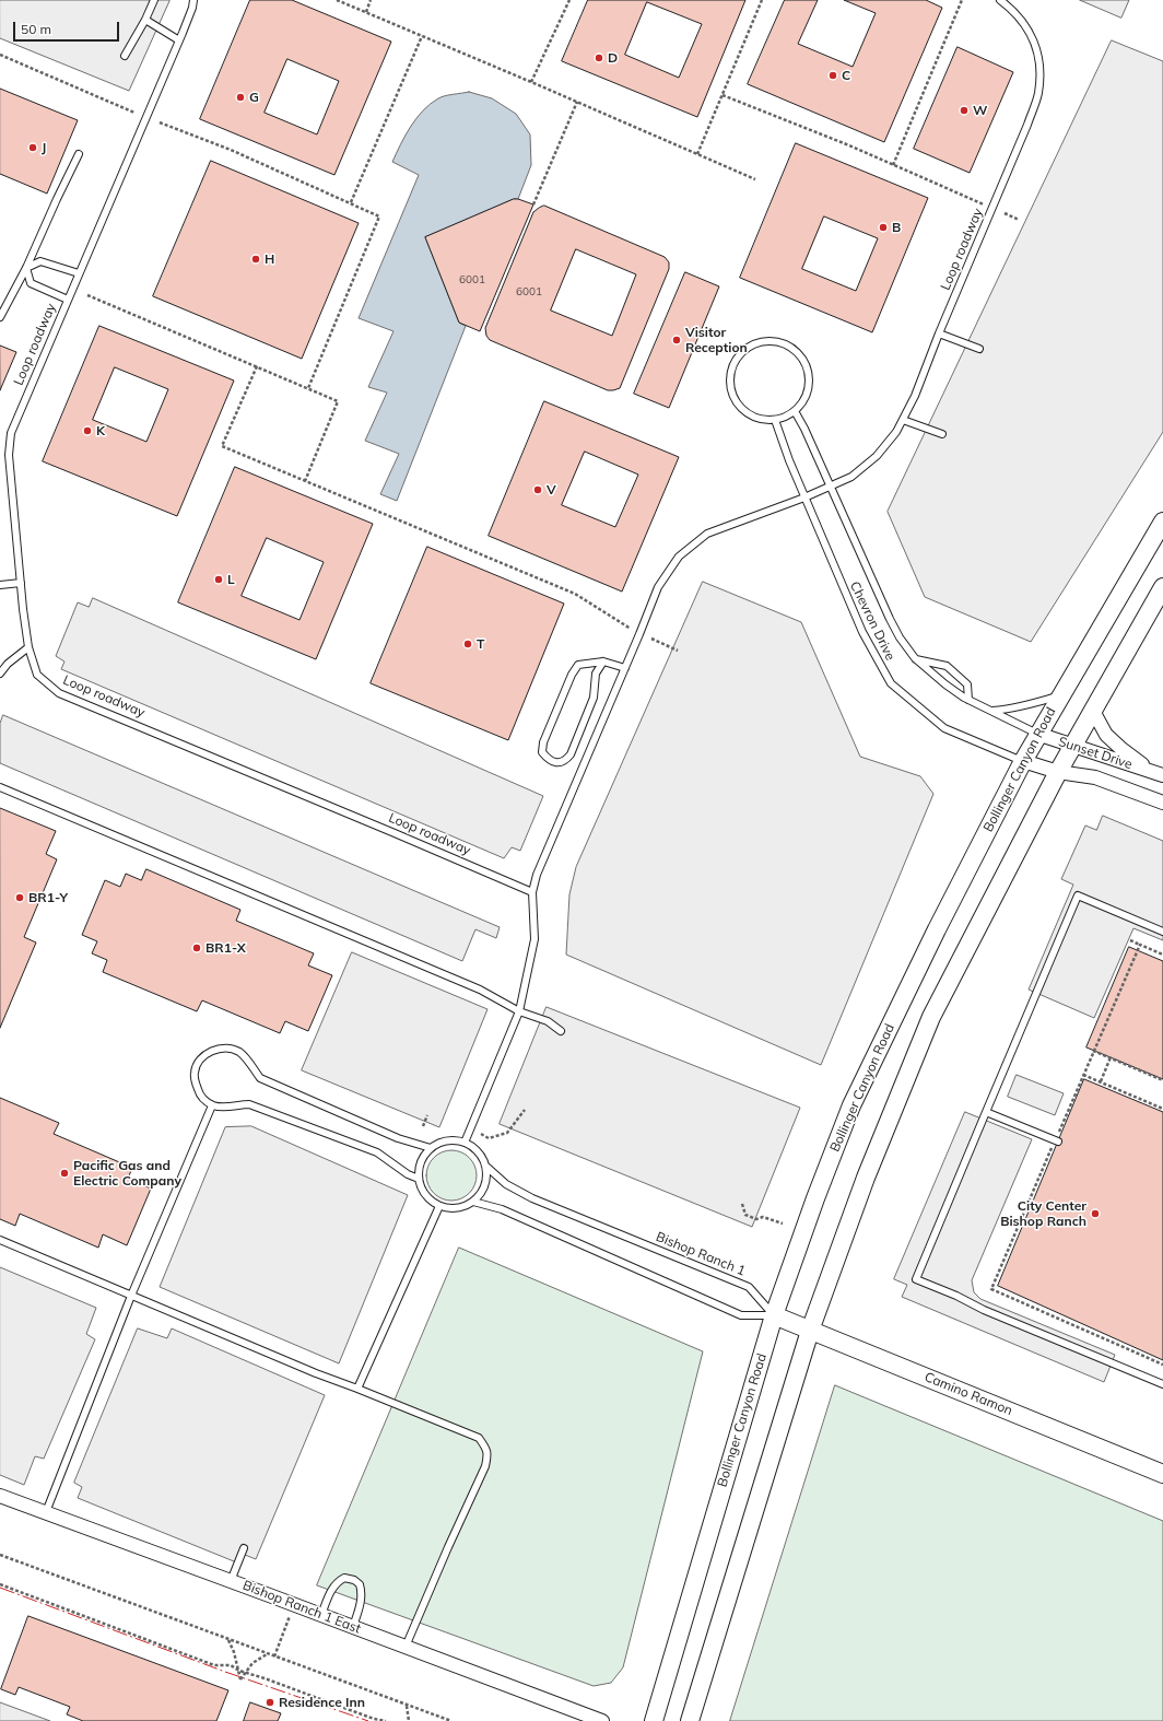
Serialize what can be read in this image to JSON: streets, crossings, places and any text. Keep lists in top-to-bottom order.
{
  "streets": {
    "main road": ["Bollinger Canyon Road", "Camino Ramon"],
    "street": ["Sunset Drive", "Bishop Ranch 1 East"],
    "lane": ["Loop roadway", "Chevron Drive", "Bishop Ranch 1"]
  },
  "crossings": [
    ["Loop roadway", "Chevron Drive"],
    ["Loop roadway", "Bishop Ranch 1"],
    ["Chevron Drive", "Sunset Drive"],
    ["Chevron Drive", "Bollinger Canyon Road"],
    ["Sunset Drive", "Bollinger Canyon Road"],
    ["Bollinger Canyon Road", "Bishop Ranch 1"],
    ["Bollinger Canyon Road", "Camino Ramon"],
    ["Bishop Ranch 1", "Camino Ramon"]
  ],
  "places": [
    "D",
    "C",
    "G",
    "W",
    "J",
    "B",
    "H",
    "Visitor Reception",
    "K",
    "V",
    "L",
    "T",
    "BR1-Y",
    "BR1-X",
    "Pacific Gas and Electric Company",
    "City Center Bishop Ranch",
    "Residence Inn"
  ],
  "house_numbers": ["6001", "6001"],
  "scale_bar": "50 m"
}
